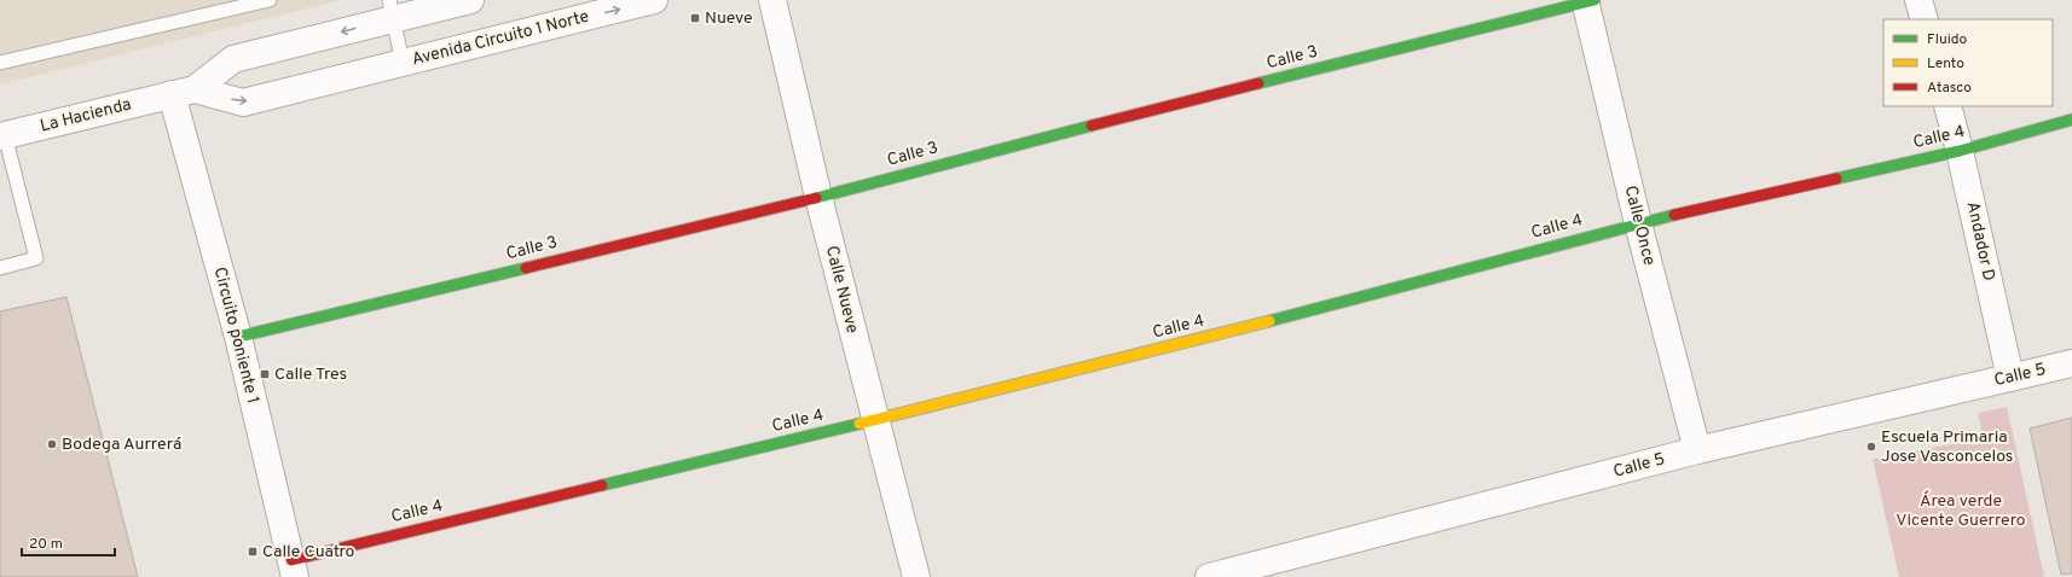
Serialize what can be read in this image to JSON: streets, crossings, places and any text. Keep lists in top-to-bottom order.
{
  "streets": {
    "street": [
      "Avenida Circuito 1 Norte",
      "Calle 3",
      "La Hacienda",
      "Calle 4",
      "Calle Once",
      "Andador D",
      "Calle Nueve",
      "Circuito poniente 1",
      "Calle 5"
    ]
  },
  "crossings": [
    ["Avenida Circuito 1 Norte", "La Hacienda"],
    ["Avenida Circuito 1 Norte", "Circuito poniente 1"],
    ["Calle 3", "Calle Once"],
    ["Calle 3", "Calle Nueve"],
    ["Calle 3", "Circuito poniente 1"],
    ["La Hacienda", "Circuito poniente 1"],
    ["Calle 4", "Calle Once"],
    ["Calle 4", "Andador D"],
    ["Calle 4", "Calle Nueve"],
    ["Calle 4", "Circuito poniente 1"],
    ["Calle Once", "Calle 5"],
    ["Andador D", "Calle 5"]
  ],
  "parks": ["Área verde Vicente Guerrero"],
  "places": {
    "transit": ["Nueve", "Calle Tres", "Calle Cuatro"],
    "other": ["Bodega Aurrerá", "Escuela Primaria Jose Vasconcelos"]
  },
  "legend": ["Fluido", "Lento", "Atasco"],
  "scale_bar": "20 m"
}
